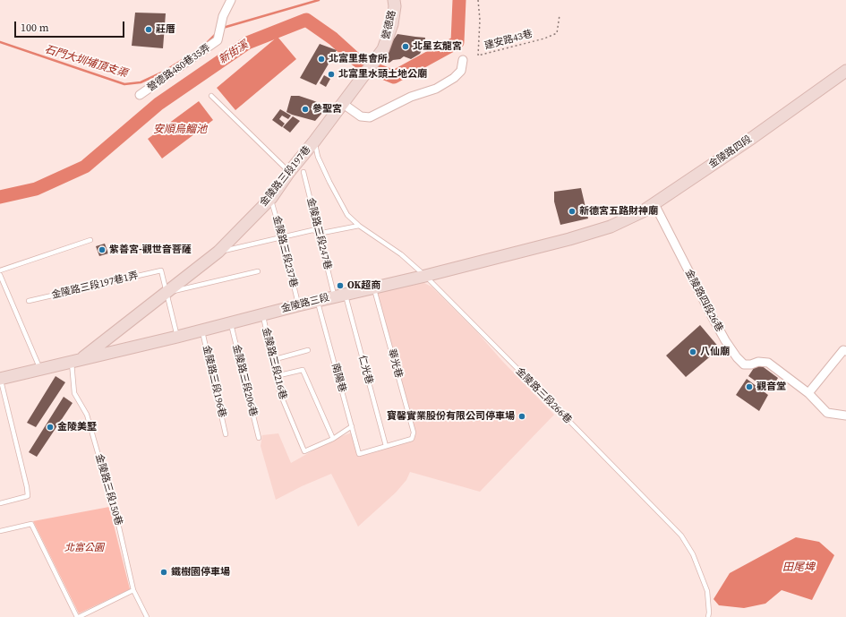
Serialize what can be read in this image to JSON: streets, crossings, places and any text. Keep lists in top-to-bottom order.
{
  "streets": {
    "main road": [
      "營德路",
      "金陵路四段",
      "金陵路三段197巷",
      "金陵路三段"
    ],
    "street": ["營德路480巷35弄", "金陵路四段26巷"],
    "lane": [
      "金陵路三段247巷",
      "金陵路三段237巷",
      "金陵路三段197巷1弄",
      "金陵路三段216巷",
      "華光巷",
      "仁光巷",
      "南陽巷",
      "金陵路三段206巷",
      "金陵路三段196巷",
      "金陵路三段266巷",
      "金陵路三段150巷"
    ],
    "path": ["建安路43巷"]
  },
  "crossings": [
    ["營德路", "金陵路三段197巷"],
    ["金陵路四段", "金陵路四段26巷"],
    ["金陵路四段", "金陵路三段"],
    ["金陵路三段197巷", "金陵路三段237巷"],
    ["金陵路三段197巷", "金陵路三段197巷1弄"],
    ["金陵路三段197巷", "金陵路三段"],
    ["金陵路三段197巷", "金陵路三段266巷"],
    ["金陵路三段197巷", "金陵路三段150巷"],
    ["金陵路三段247巷", "金陵路三段"],
    ["金陵路三段247巷", "仁光巷"],
    ["金陵路三段237巷", "金陵路三段"],
    ["金陵路三段", "金陵路三段216巷"],
    ["金陵路三段", "華光巷"],
    ["金陵路三段", "仁光巷"],
    ["金陵路三段", "南陽巷"],
    ["金陵路三段", "金陵路三段206巷"],
    ["金陵路三段", "金陵路三段196巷"],
    ["金陵路三段", "金陵路三段266巷"],
    ["金陵路三段", "金陵路三段150巷"],
    ["華光巷", "仁光巷"],
    ["華光巷", "南陽巷"],
    ["仁光巷", "南陽巷"]
  ],
  "water": [
    "新街溪",
    "石門大圳埔頂支渠",
    "安順烏鰡池",
    "田尾埤"
  ],
  "parks": ["北富公園"],
  "places": [
    "莊厝",
    "北星玄龍宮",
    "北富里集會所",
    "北富里水頭土地公廟",
    "參聖宮",
    "新德宮五路財神廟",
    "紫善宮-觀世音菩薩",
    "OK超商",
    "八仙廟",
    "觀音堂",
    "寶馨實業股份有限公司停車場",
    "金陵美墅",
    "鐵樹園停車場"
  ],
  "scale_bar": "100 m"
}
